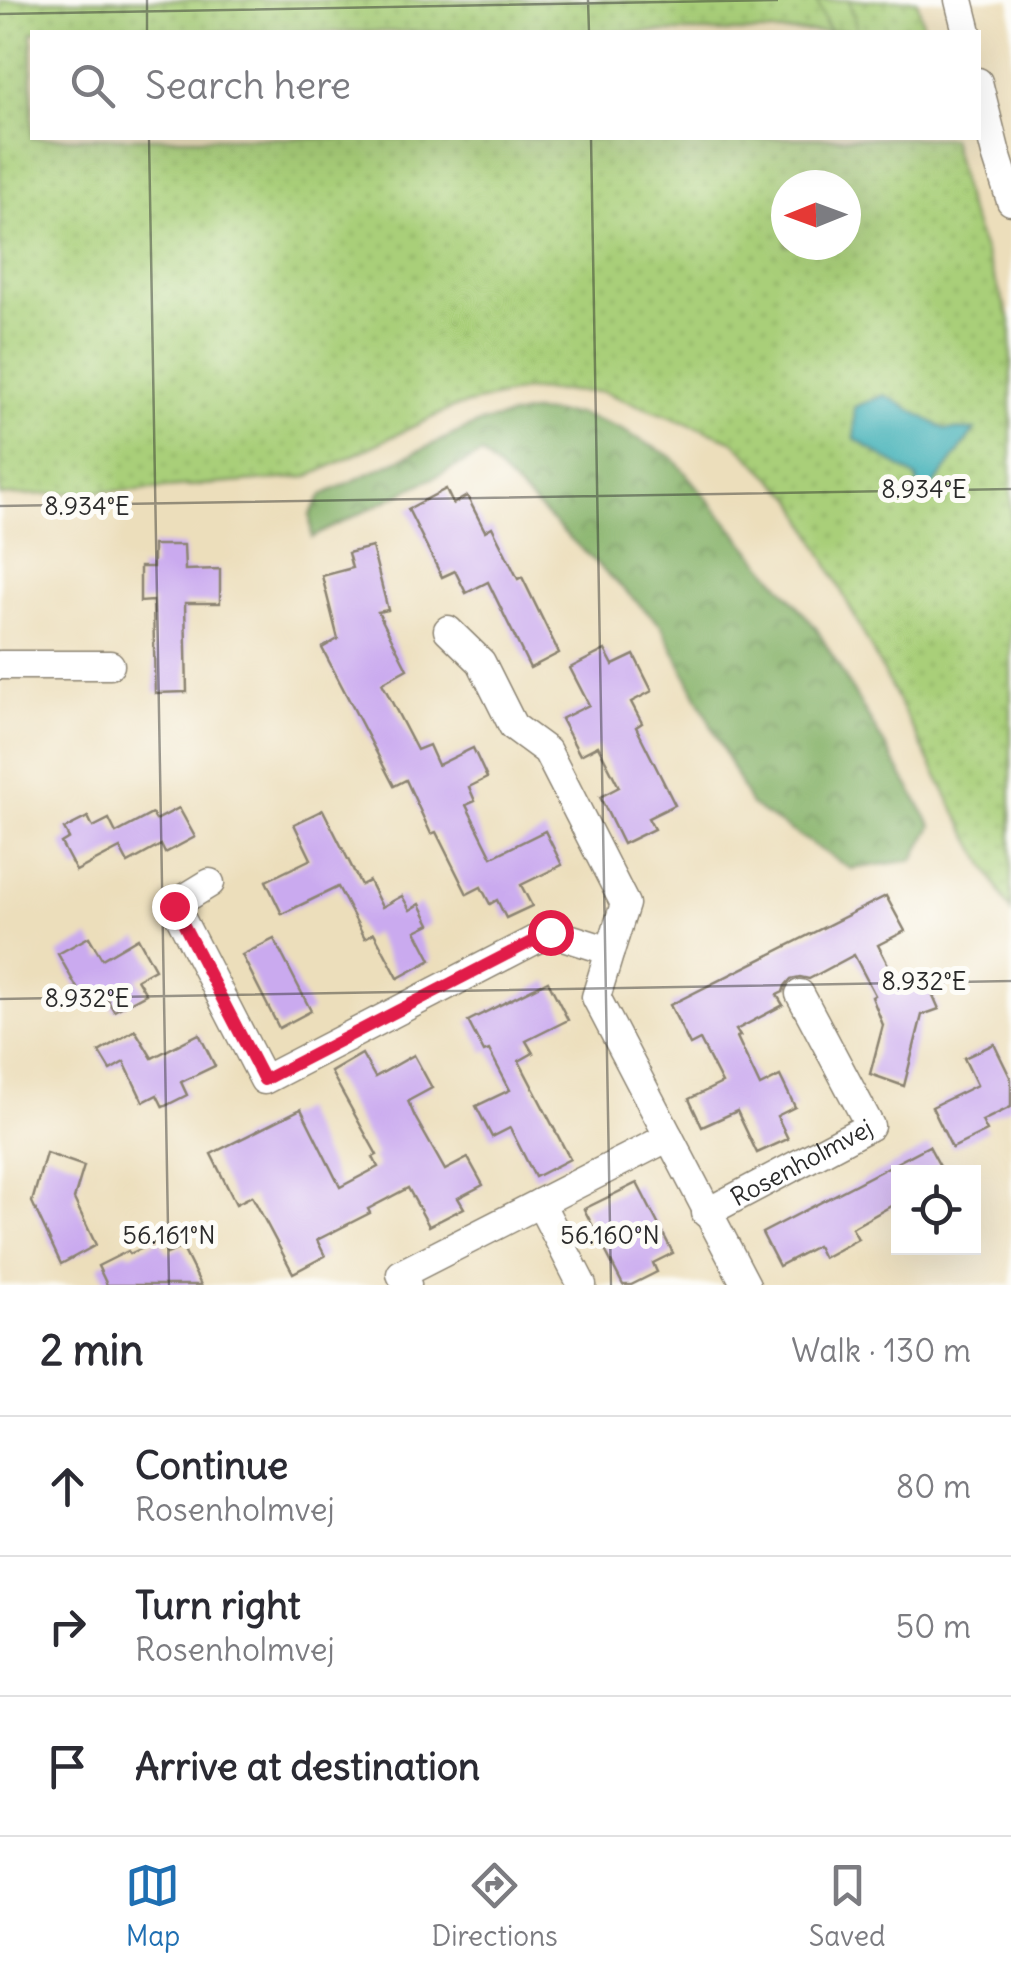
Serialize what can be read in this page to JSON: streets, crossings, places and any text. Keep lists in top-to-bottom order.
{
  "streets": {
    "street": ["Rosenholmvej"]
  },
  "north": "left",
  "page": {
    "search": "Search here",
    "heading": ["2 min", "Walk · 130 m"],
    "list": [
      ["Continue", "Rosenholmvej", "80 m"],
      ["Turn right", "Rosenholmvej", "50 m"],
      "Arrive at destination"
    ],
    "nav": ["Map", "Directions", "Saved"]
  },
  "coordinates": [
    "8.934°E",
    "8.932°E",
    "56.161°N",
    "56.160°N"
  ]
}
